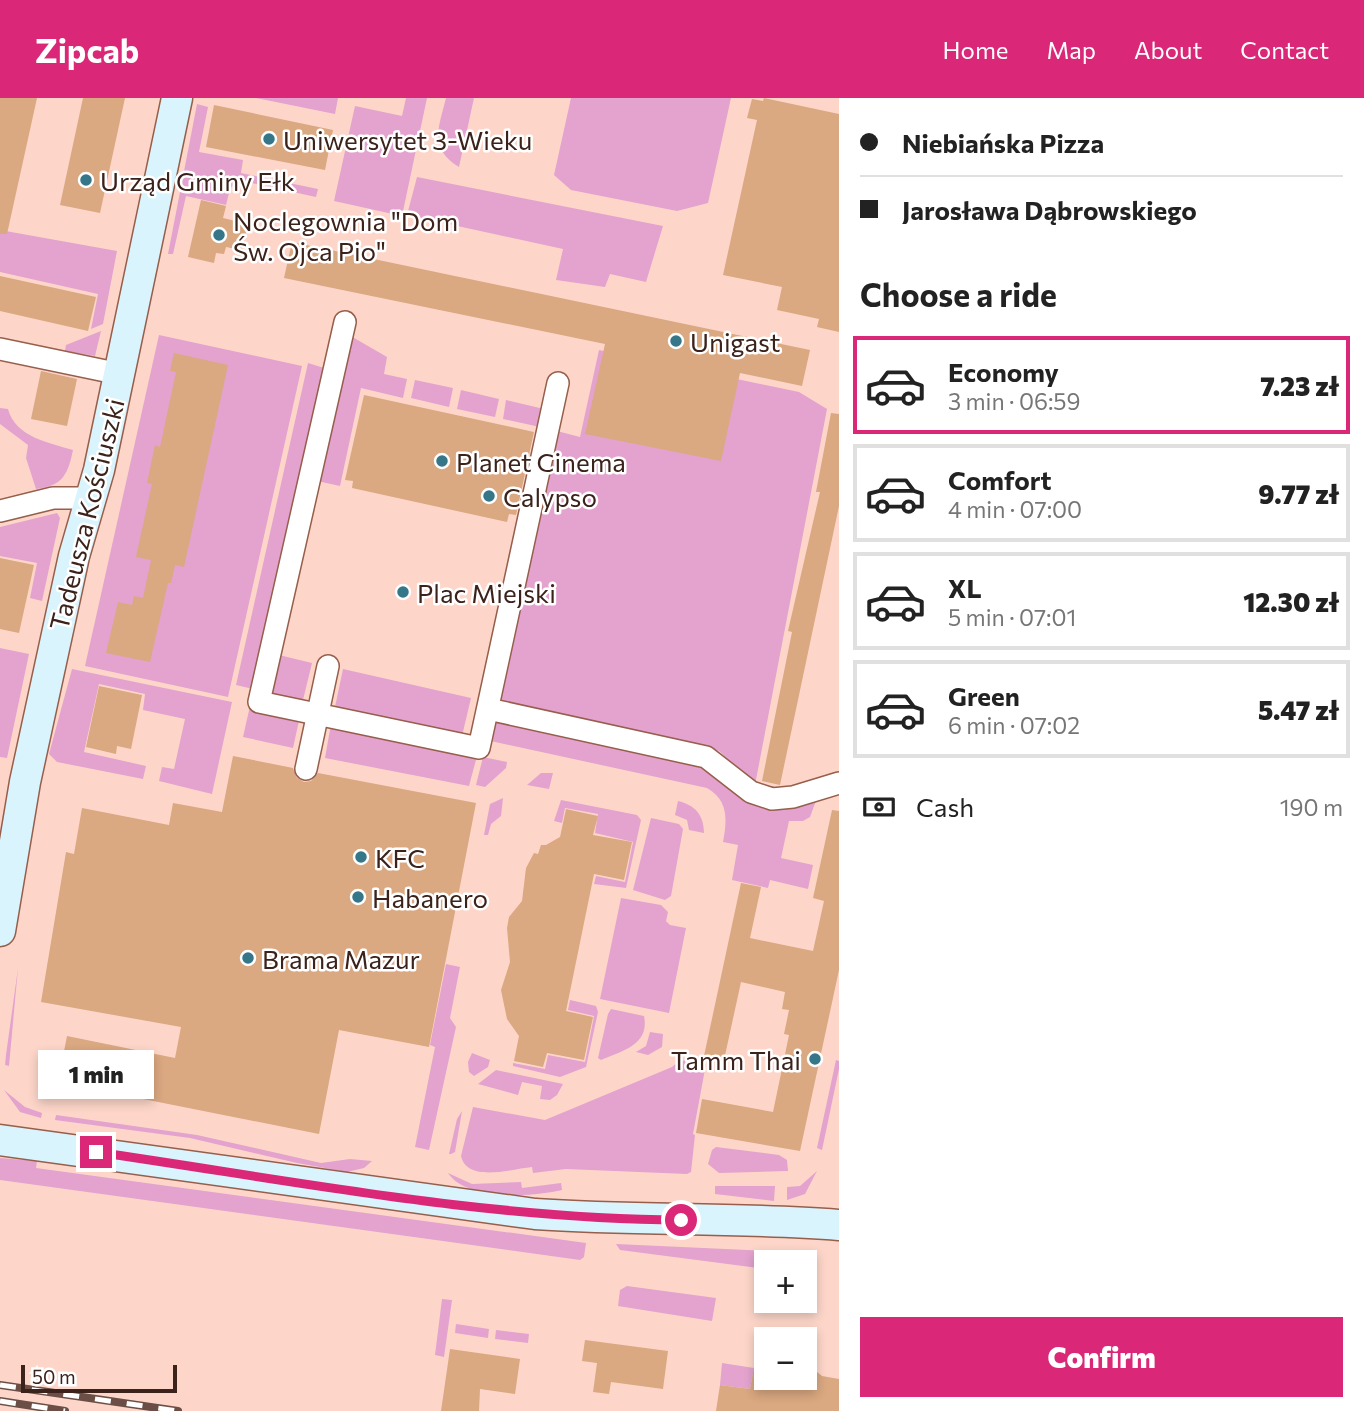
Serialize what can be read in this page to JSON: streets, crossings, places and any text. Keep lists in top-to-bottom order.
{
  "streets": {
    "street": ["Tadeusza Kościuszki"]
  },
  "places": [
    "Uniwersytet 3-Wieku",
    "Urząd Gminy Ełk",
    "Noclegownia \"Dom Św. Ojca Pio\"",
    "Unigast",
    "Planet Cinema",
    "Calypso",
    "Plac Miejski",
    "KFC",
    "Habanero",
    "Brama Mazur",
    "Tamm Thai"
  ],
  "scale_bar": "50 m",
  "page": {
    "header": "Zipcab",
    "nav": [
      "Home",
      "Map",
      "About",
      "Contact"
    ],
    "banner": ["Niebiańska Pizza", "Jarosława Dąbrowskiego"],
    "heading": "Choose a ride",
    "list": [
      {
        "name": "Economy",
        "note": "3 min · 06:59",
        "value": "7.23 zł"
      },
      {
        "name": "Comfort",
        "note": "4 min · 07:00",
        "value": "9.77 zł"
      },
      {
        "name": "XL",
        "note": "5 min · 07:01",
        "value": "12.30 zł"
      },
      {
        "name": "Green",
        "note": "6 min · 07:02",
        "value": "5.47 zł"
      }
    ],
    "pay": ["Cash", "190 m"],
    "bubble": "1 min",
    "map_buttons": ["+", "−"],
    "buttons": "Confirm",
    "scale": "50 m"
  }
}
